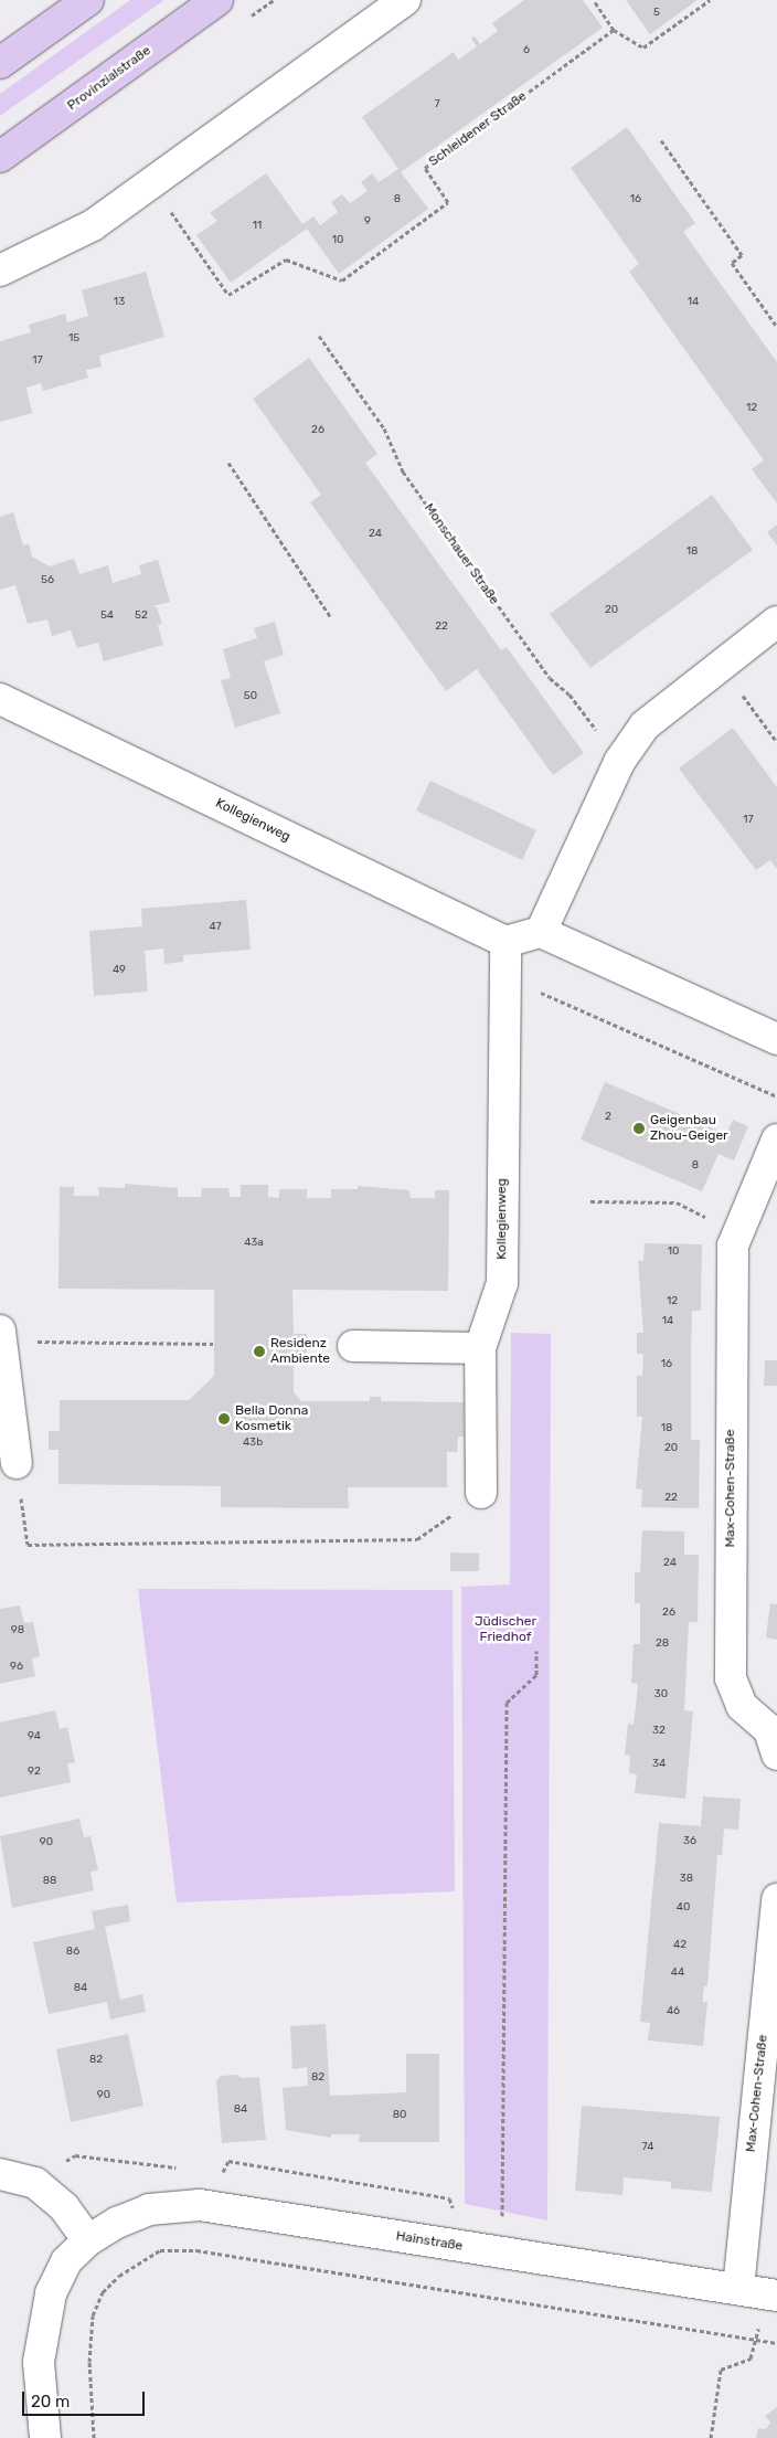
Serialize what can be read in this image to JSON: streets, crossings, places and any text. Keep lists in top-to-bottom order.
{
  "streets": {
    "main road": ["Provinzialstraße"],
    "street": ["Kollegienweg", "Max-Cohen-Straße", "Hainstraße"],
    "path": ["Schleidener Straße", "Monschauer Straße"]
  },
  "crossings": [
    ["Max-Cohen-Straße", "Hainstraße"]
  ],
  "parks": ["Jüdischer Friedhof"],
  "places": ["Geigenbau Zhou-Geiger", "Residenz Ambiente", "Bella Donna Kosmetik"],
  "house_numbers": [
    "5",
    "6",
    "7",
    "8",
    "16",
    "9",
    "11",
    "10",
    "13",
    "14",
    "15",
    "17",
    "12",
    "26",
    "24",
    "18",
    "56",
    "20",
    "54",
    "52",
    "22",
    "50",
    "17",
    "47",
    "49",
    "2",
    "8",
    "43a",
    "10",
    "12",
    "14",
    "16",
    "18",
    "43b",
    "20",
    "22",
    "24",
    "26",
    "98",
    "28",
    "96",
    "30",
    "32",
    "94",
    "34",
    "92",
    "36",
    "90",
    "38",
    "88",
    "40",
    "42",
    "86",
    "44",
    "84",
    "46",
    "82",
    "82",
    "90",
    "84",
    "80",
    "74"
  ],
  "scale_bar": "20 m"
}
